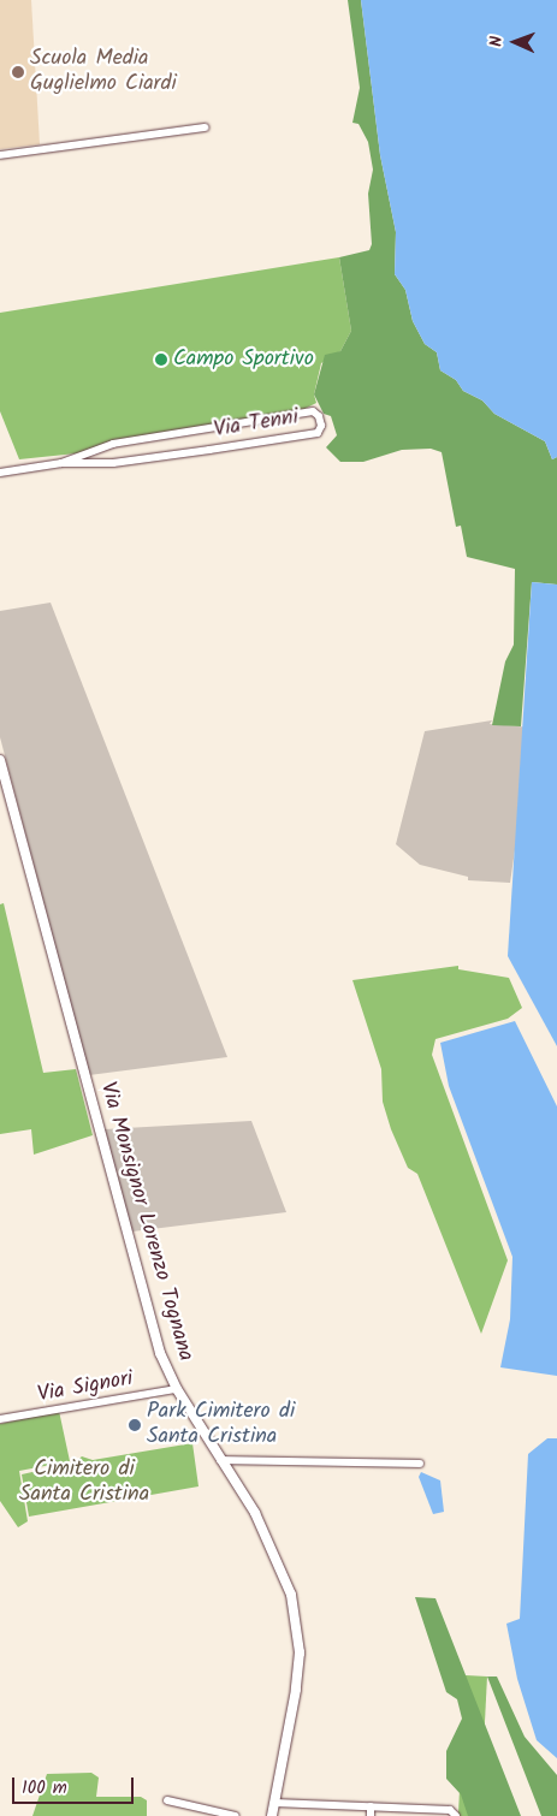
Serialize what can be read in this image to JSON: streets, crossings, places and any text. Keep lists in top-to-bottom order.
{
  "streets": {
    "street": ["Via Tenni", "Via Monsignor Lorenzo Tognana", "Via Signori"]
  },
  "crossings": [
    ["Via Monsignor Lorenzo Tognana", "Via Signori"]
  ],
  "parks": ["Cimitero di Santa Cristina"],
  "places": ["Scuola Media Guglielmo Ciardi", "Campo Sportivo", "Park Cimitero di Santa Cristina"],
  "scale_bar": "100 m",
  "north": "left"
}
